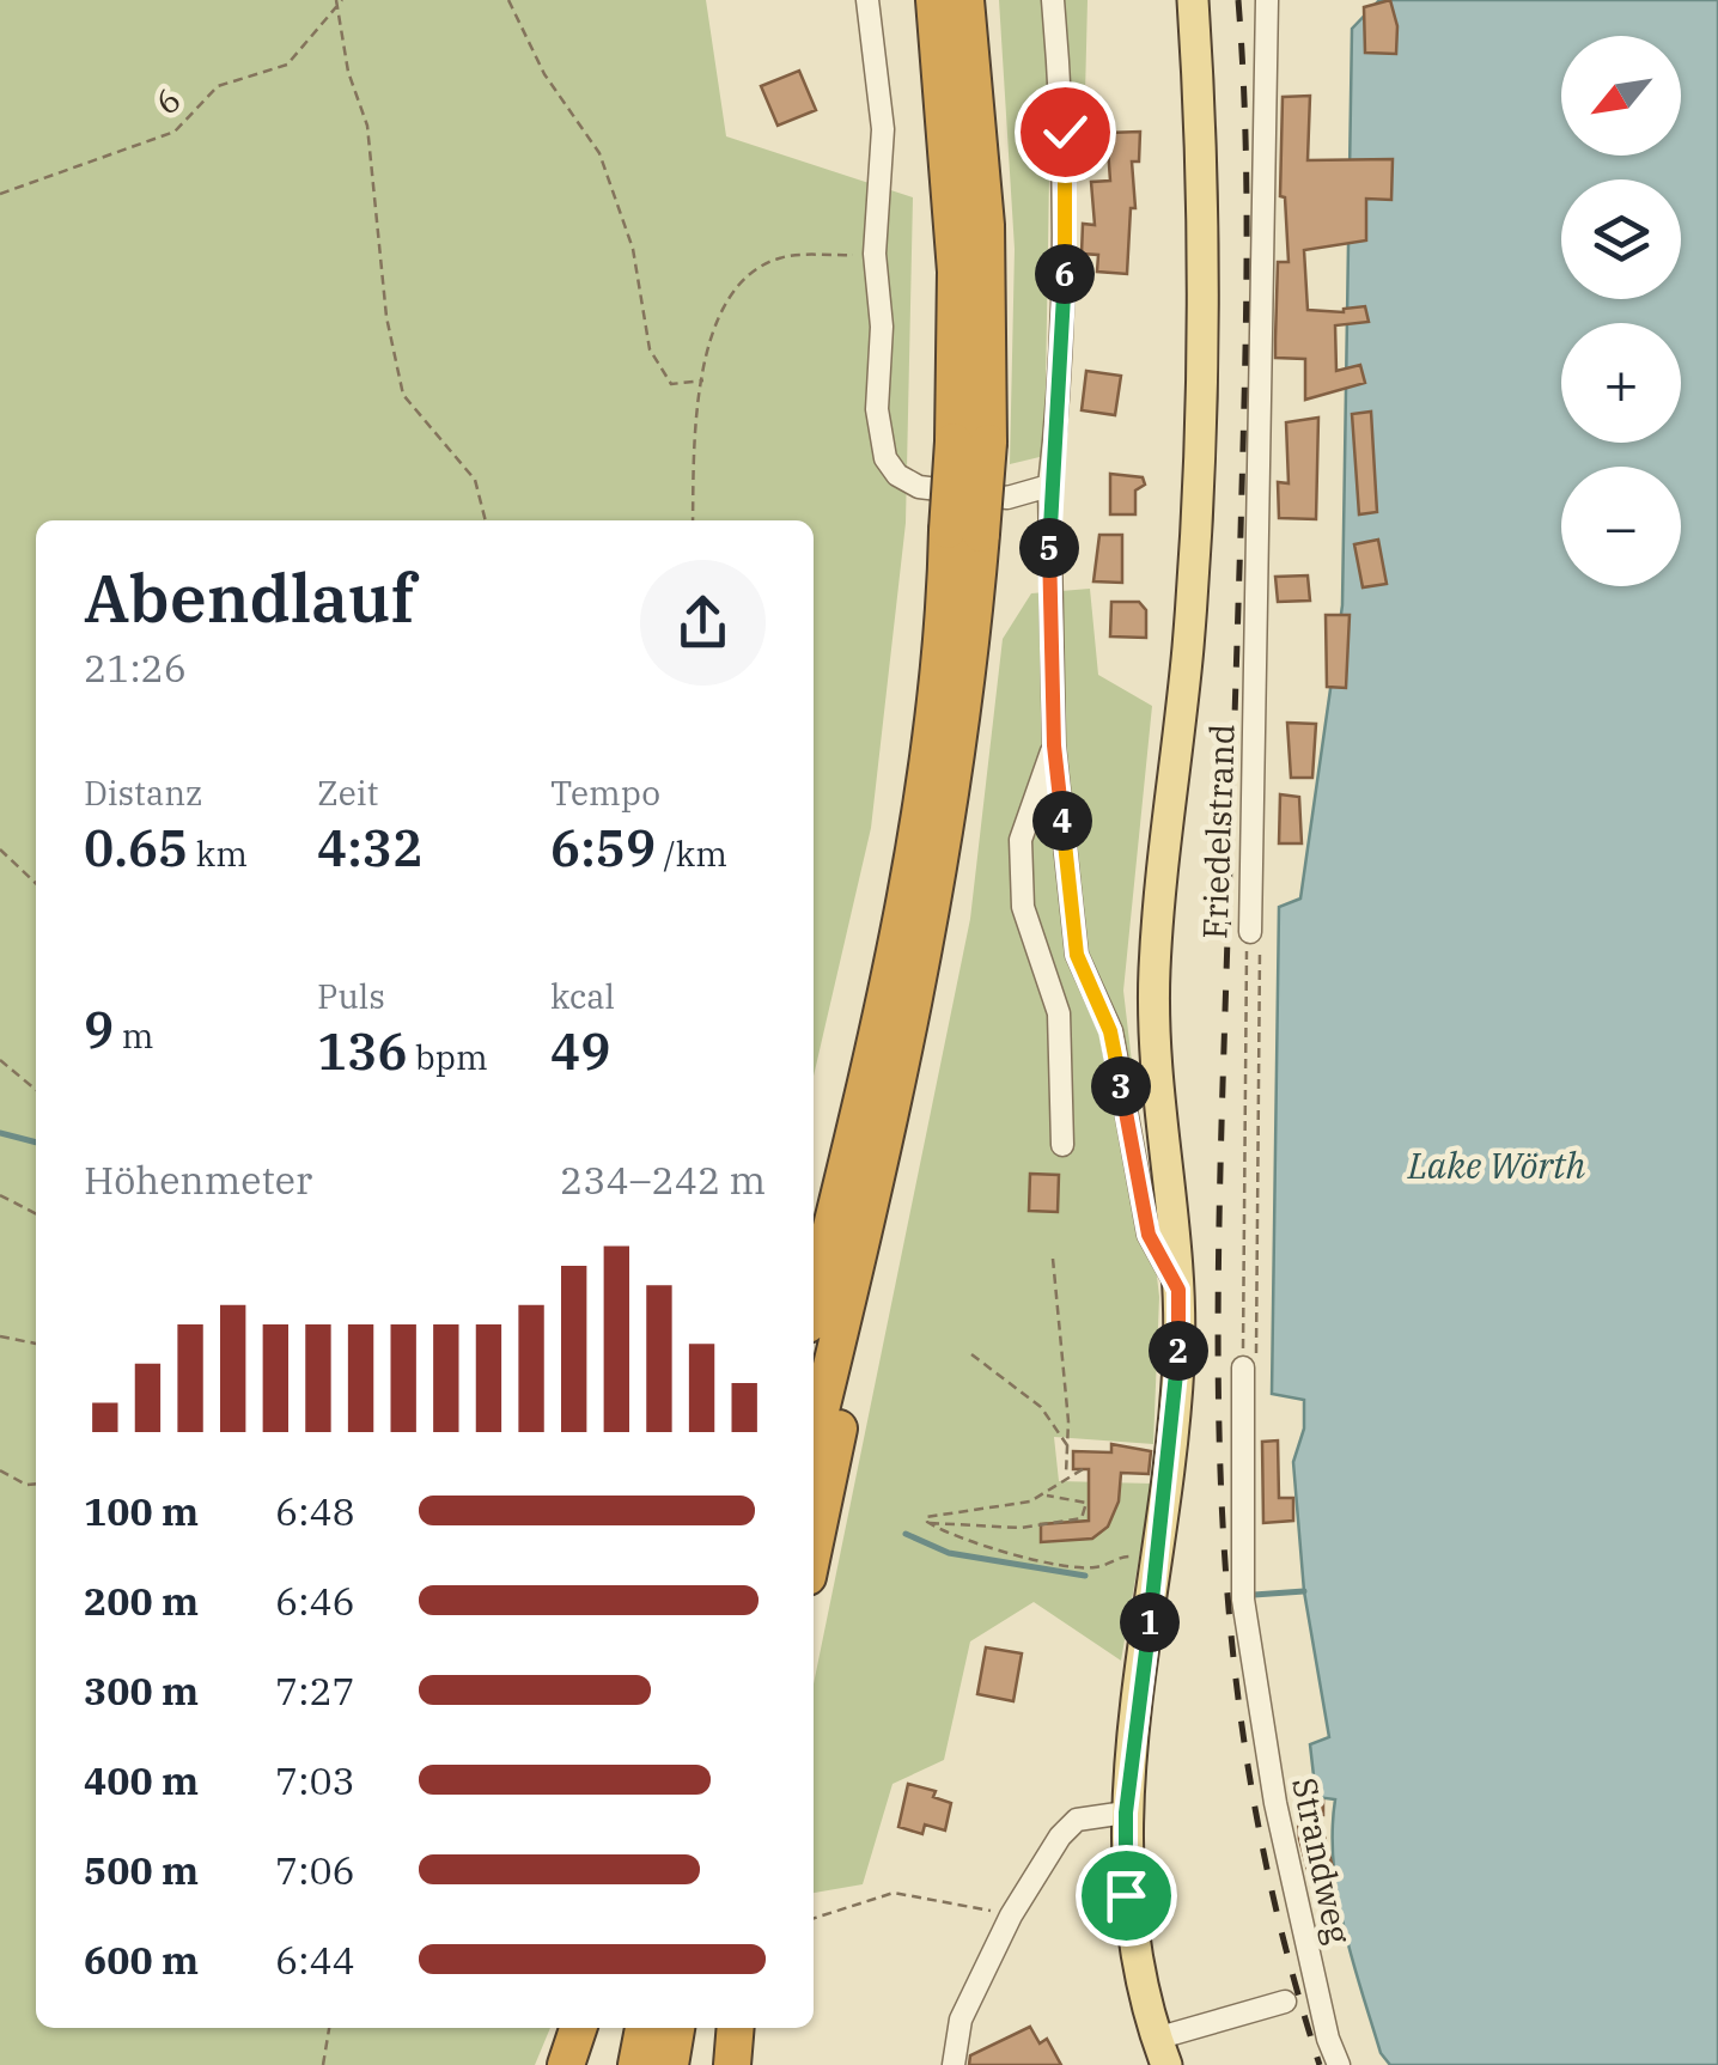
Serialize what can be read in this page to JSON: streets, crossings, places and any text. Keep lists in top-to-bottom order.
{
  "streets": {
    "street": ["Friedelstrand", "Strandweg"],
    "path": ["6"]
  },
  "crossings": [
    ["Friedelstrand", "Strandweg"]
  ],
  "water": ["Lake Wörth"],
  "north": "bottom left",
  "page": {
    "map_buttons": ["+", "−"],
    "pins": [
      "6",
      "5",
      "4",
      "3",
      "2",
      "1"
    ],
    "heading": ["Abendlauf", "21:26"],
    "stats": [
      ["Distanz", "0.65 km"],
      ["Zeit", "4:32"],
      ["Tempo", "6:59 /km"],
      ["9 m"],
      ["Puls", "136 bpm"],
      ["kcal", "49"]
    ],
    "chart": ["Höhenmeter", "234–242 m"],
    "list": [
      {
        "name": "100 m",
        "note": "6:48"
      },
      {
        "name": "200 m",
        "note": "6:46"
      },
      {
        "name": "300 m",
        "note": "7:27"
      },
      {
        "name": "400 m",
        "note": "7:03"
      },
      {
        "name": "500 m",
        "note": "7:06"
      },
      {
        "name": "600 m",
        "note": "6:44"
      }
    ]
  }
}
